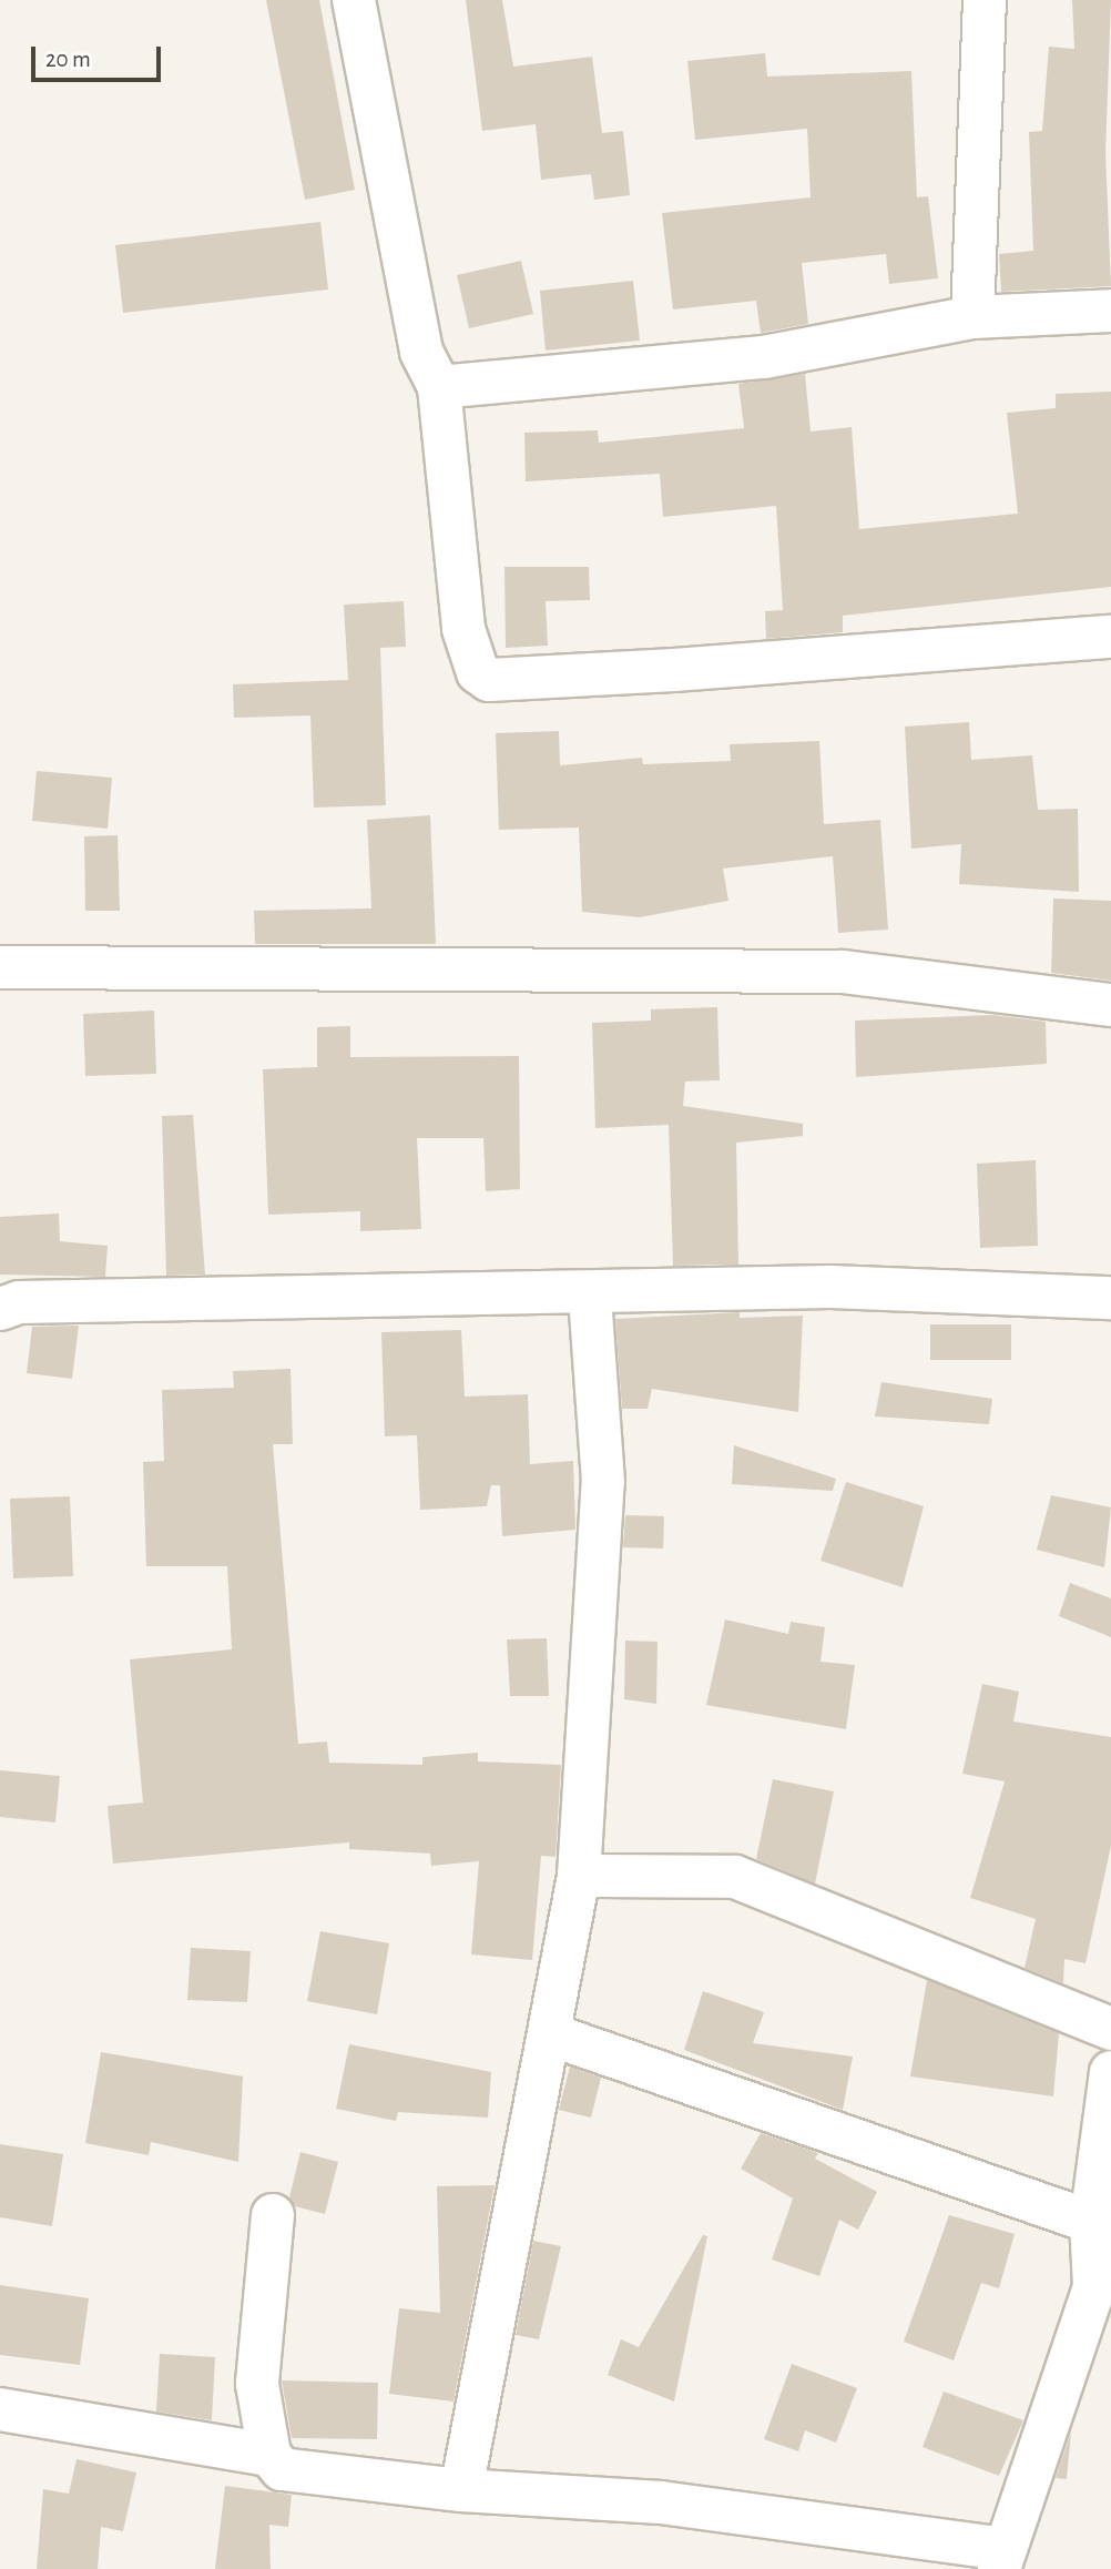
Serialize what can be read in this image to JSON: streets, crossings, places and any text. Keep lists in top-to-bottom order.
{
  "scale_bar": "20 m"
}
